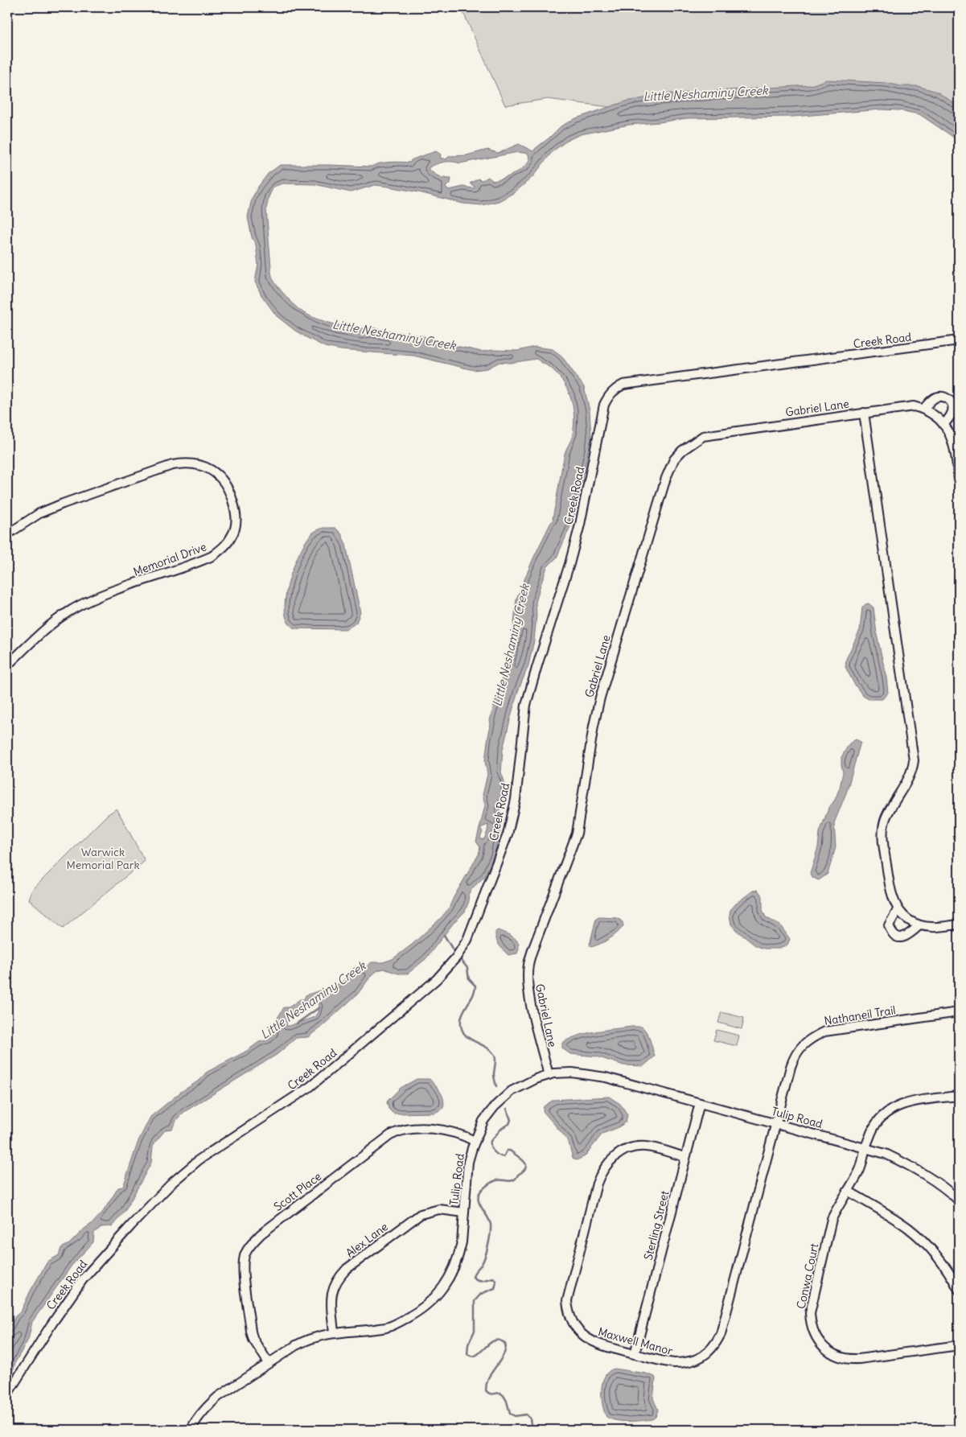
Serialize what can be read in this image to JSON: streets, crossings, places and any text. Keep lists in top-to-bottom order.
{
  "streets": {
    "street": [
      "Creek Road",
      "Gabriel Lane",
      "Memorial Drive",
      "Nathaneil Trail",
      "Tulip Road",
      "Scott Place",
      "Sterling Street",
      "Alex Lane",
      "Conwa Court",
      "Maxwell Manor"
    ]
  },
  "crossings": [
    ["Gabriel Lane", "Tulip Road"],
    ["Nathaneil Trail", "Tulip Road"],
    ["Nathaneil Trail", "Maxwell Manor"],
    ["Tulip Road", "Scott Place"],
    ["Tulip Road", "Sterling Street"],
    ["Tulip Road", "Alex Lane"],
    ["Tulip Road", "Conwa Court"],
    ["Tulip Road", "Maxwell Manor"],
    ["Sterling Street", "Maxwell Manor"]
  ],
  "water": ["Little Neshaminy Creek"],
  "parks": ["Warwick Memorial Park"]
}
